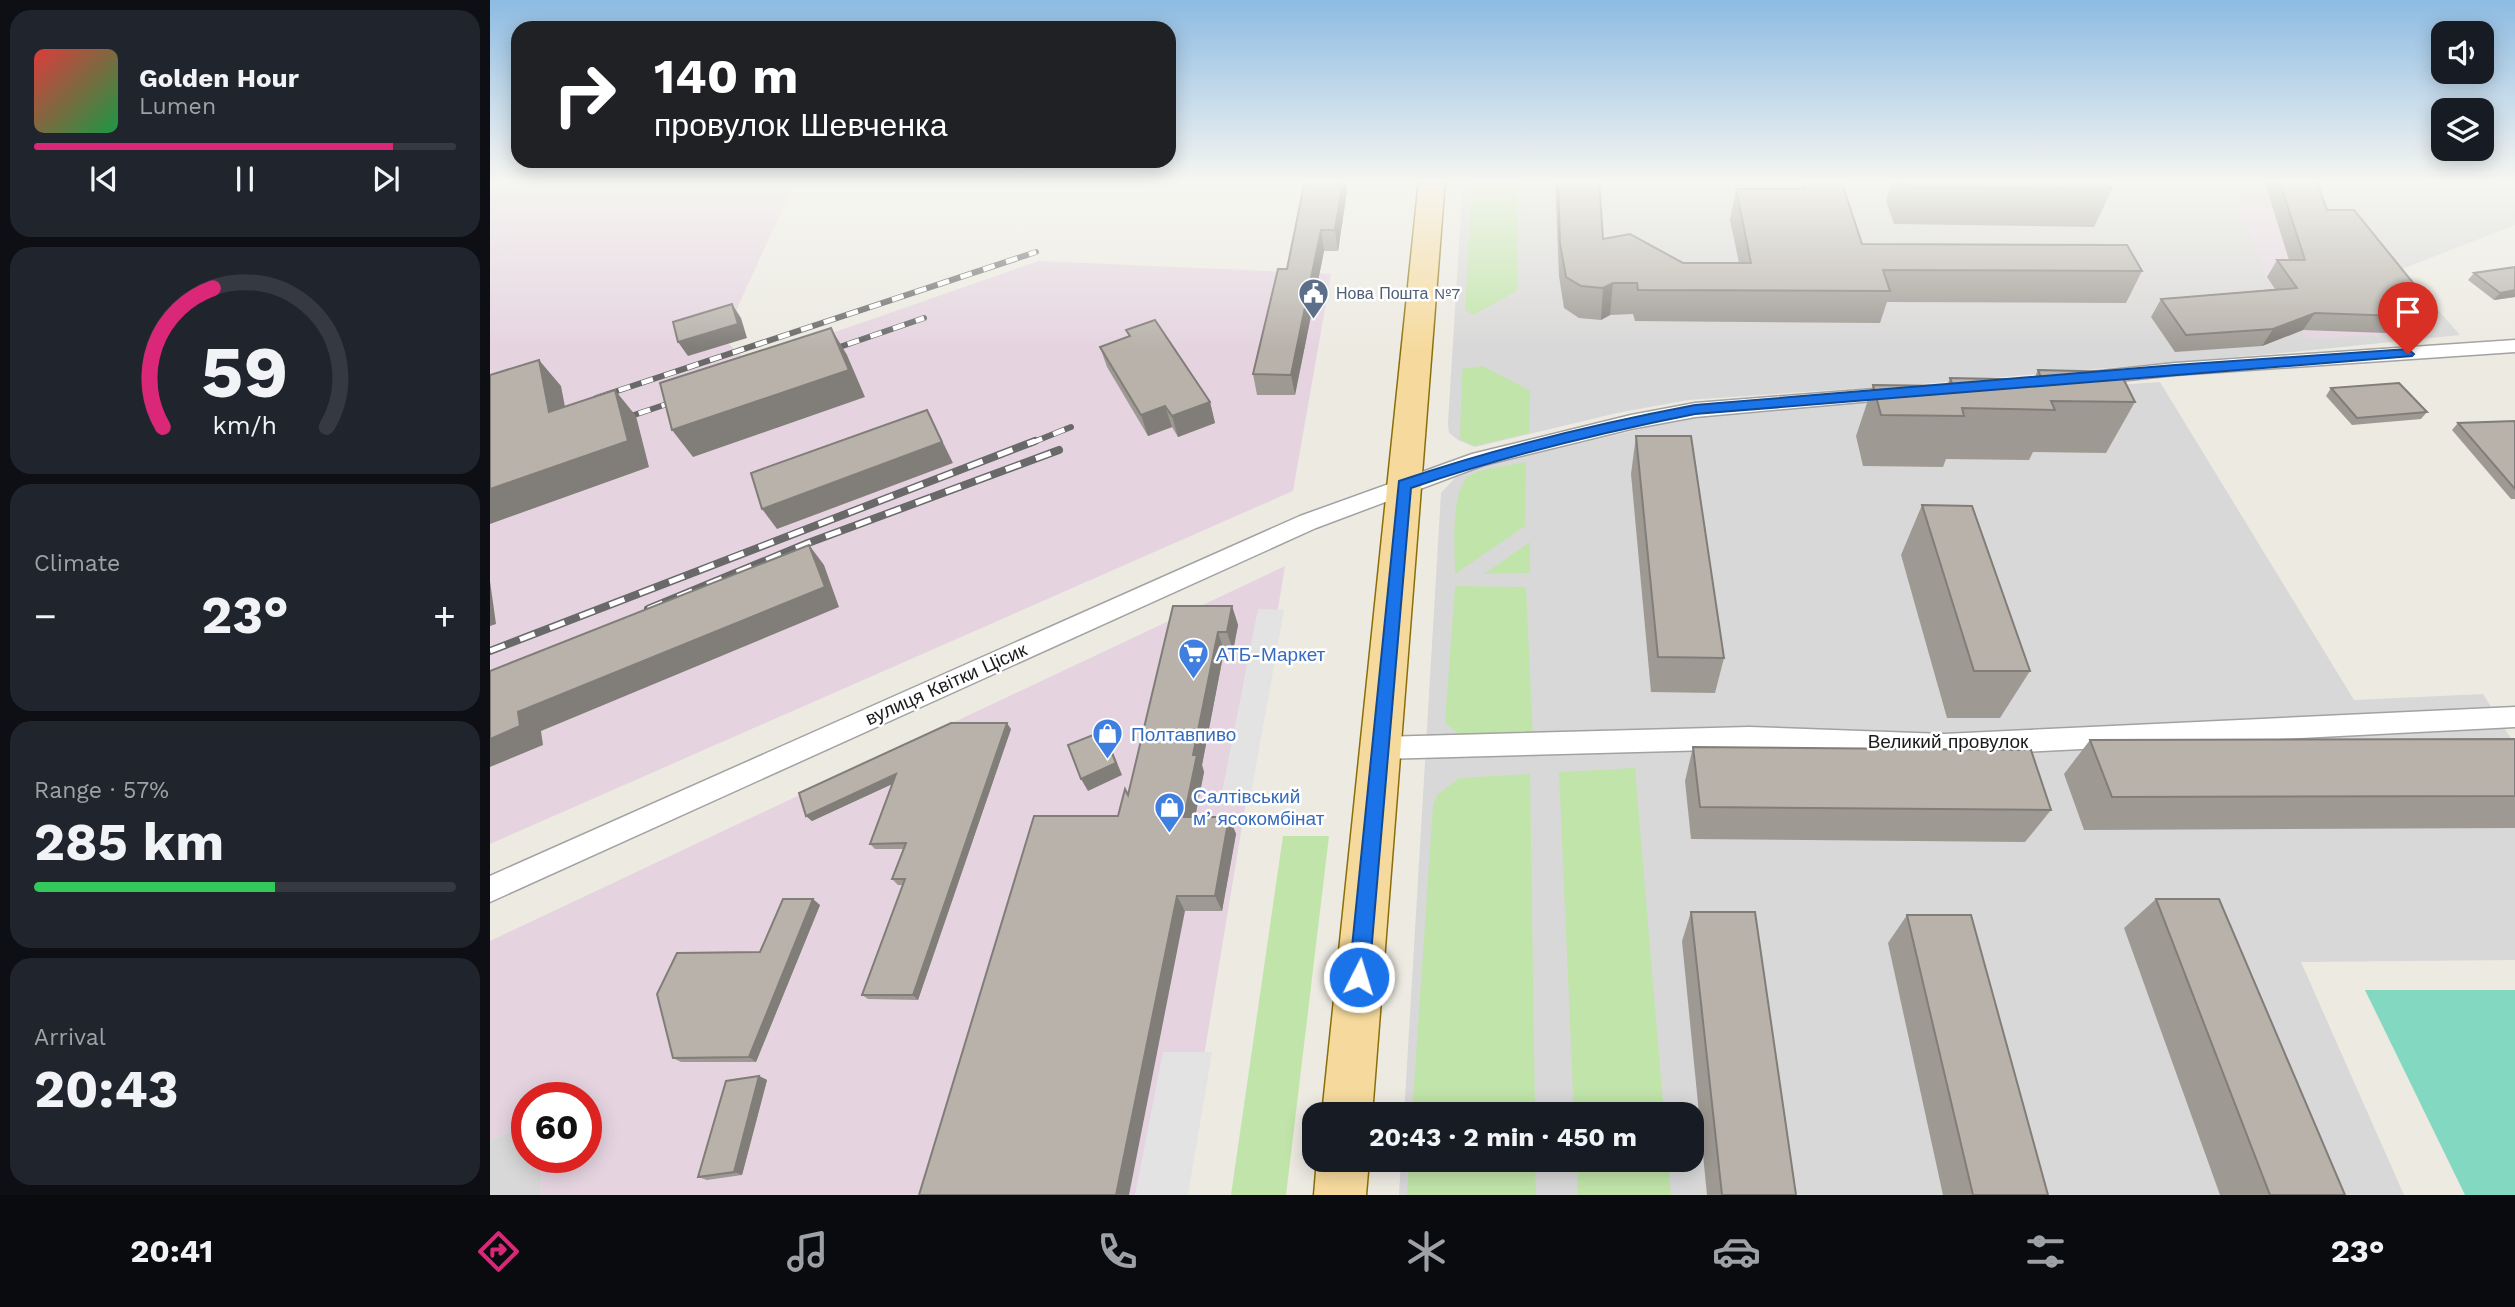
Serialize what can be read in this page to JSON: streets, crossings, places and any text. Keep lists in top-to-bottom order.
{
  "streets": {
    "street": ["вулиця Квітки Цісик", "Великий провулок"]
  },
  "places": {
    "public building": ["Нова Пошта №7"],
    "supermarket": ["АТБ-Маркет"],
    "shop": ["Полтавпиво", "Салтівський мʼясокомбінат"]
  },
  "page": {
    "turn": ["140 m", "провулок Шевченка"],
    "song": ["Golden Hour", "Lumen"],
    "tile": [
      "Climate",
      ["Range · 57%", "285 km"],
      ["Arrival", "20:43"]
    ],
    "heat": ["−", "23°", "+"],
    "limit": "60",
    "trip": "20:43 · 2 min · 450 m",
    "tabs": ["20:41", "23°"],
    "gauge": ["59", "km/h"]
  }
}
